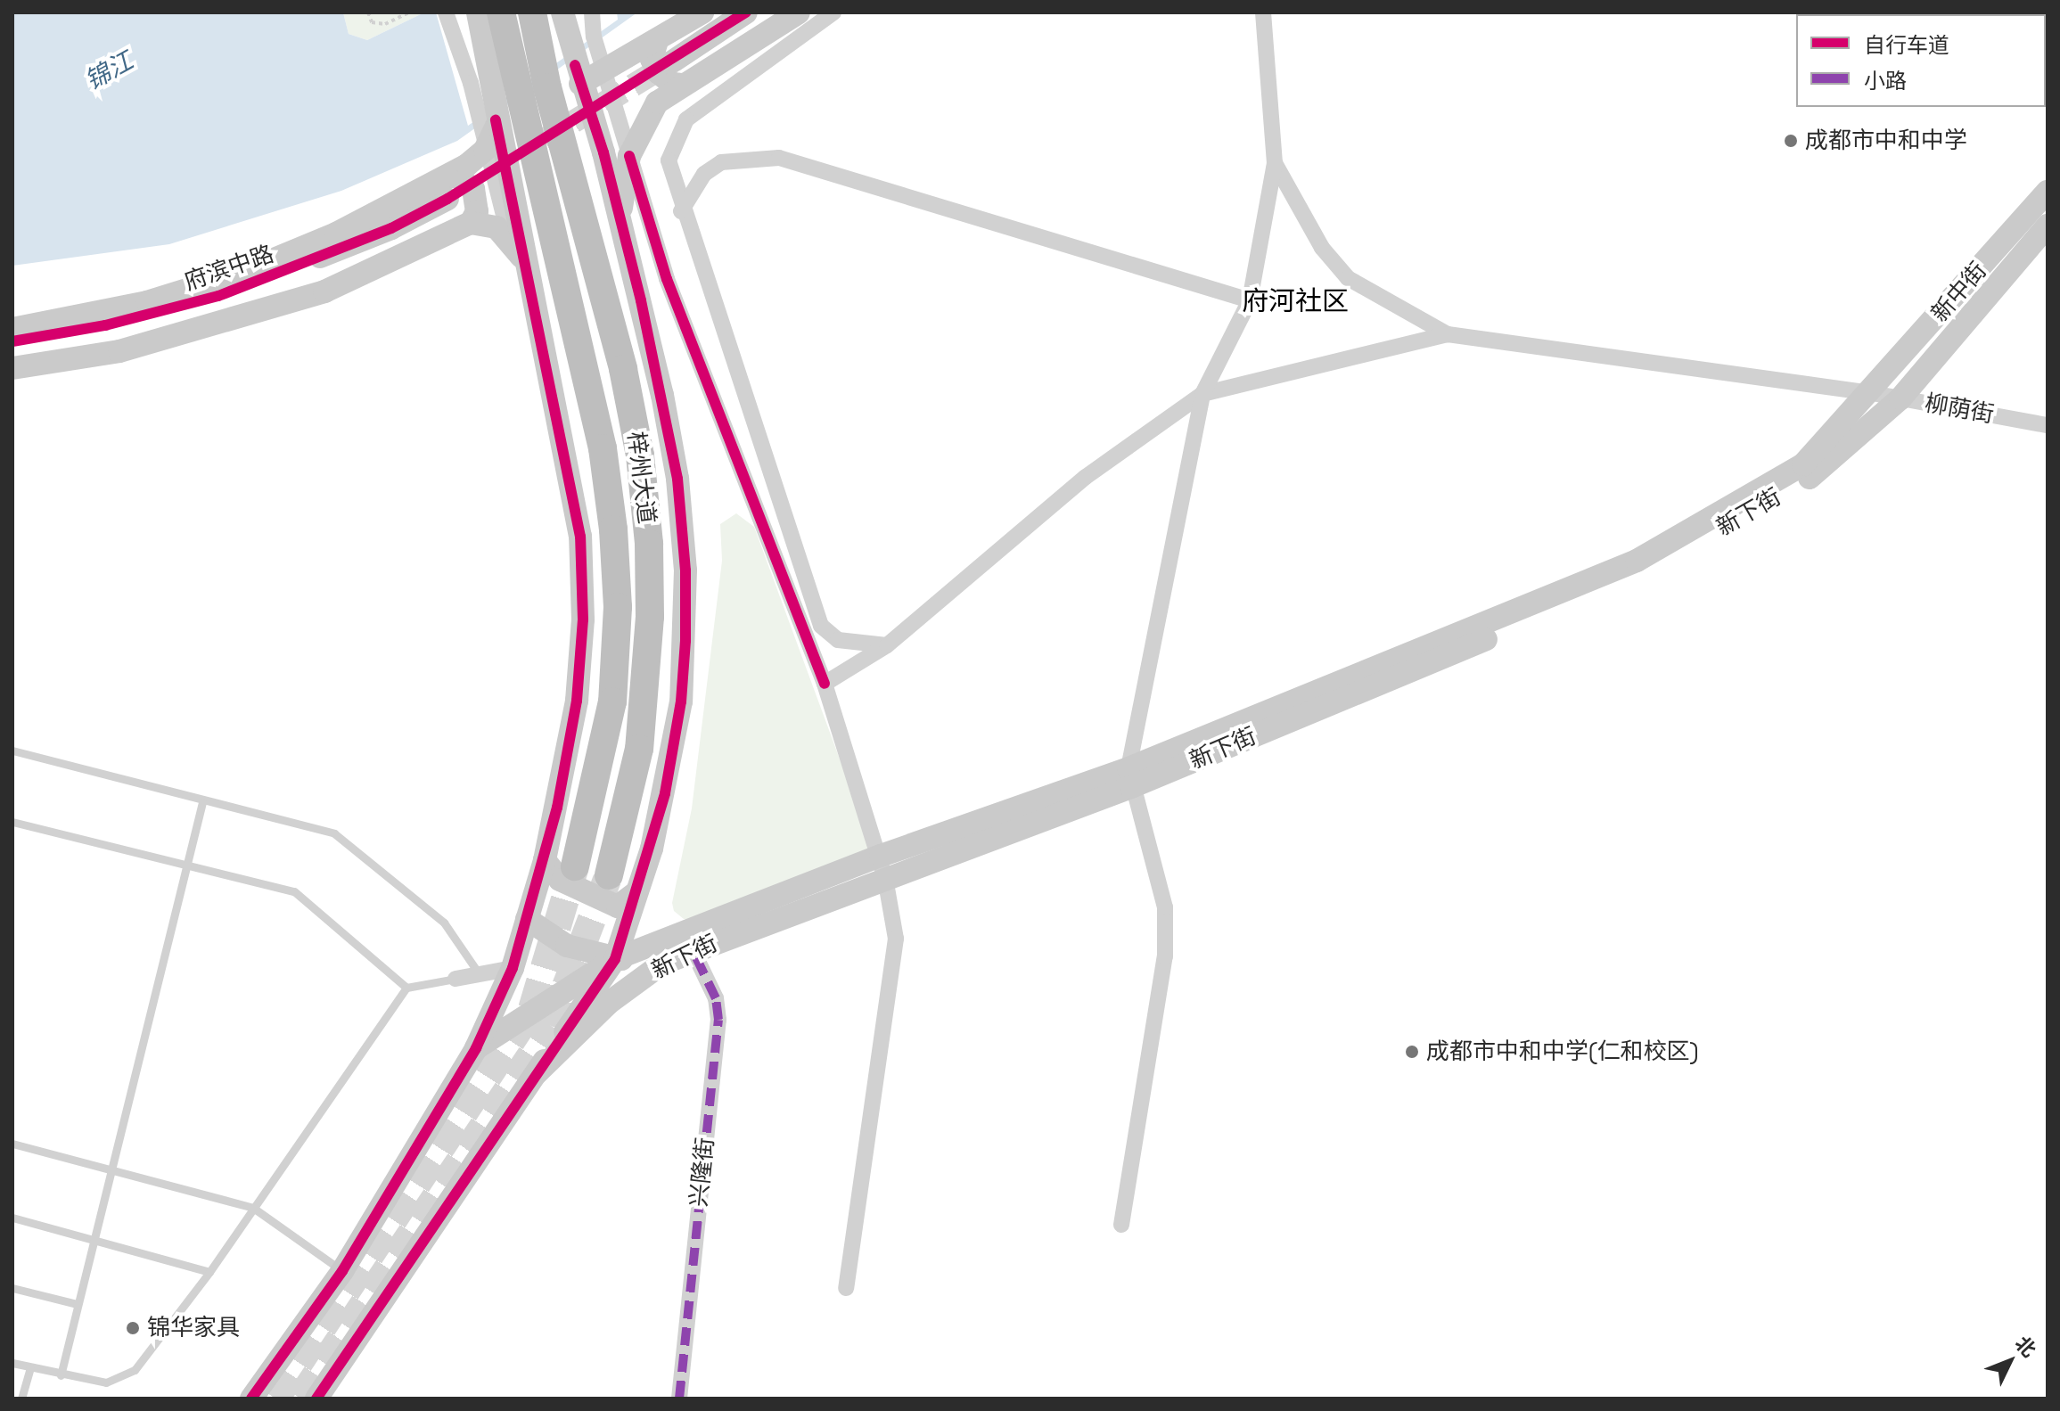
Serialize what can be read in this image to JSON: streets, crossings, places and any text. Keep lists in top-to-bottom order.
{
  "streets": {
    "highway": ["梓州大道"],
    "main road": ["府滨中路", "新中街", "新下街"],
    "street": ["柳荫街", "兴隆街"]
  },
  "crossings": [
    ["新中街", "柳荫街"],
    ["新中街", "新下街"],
    ["柳荫街", "新下街"],
    ["新下街", "兴隆街"]
  ],
  "districts": ["府河社区"],
  "water": ["锦江"],
  "places": ["成都市中和中学", "成都市中和中学(仁和校区)", "锦华家具"],
  "legend": ["自行车道", "小路"],
  "north": "top right"
}
